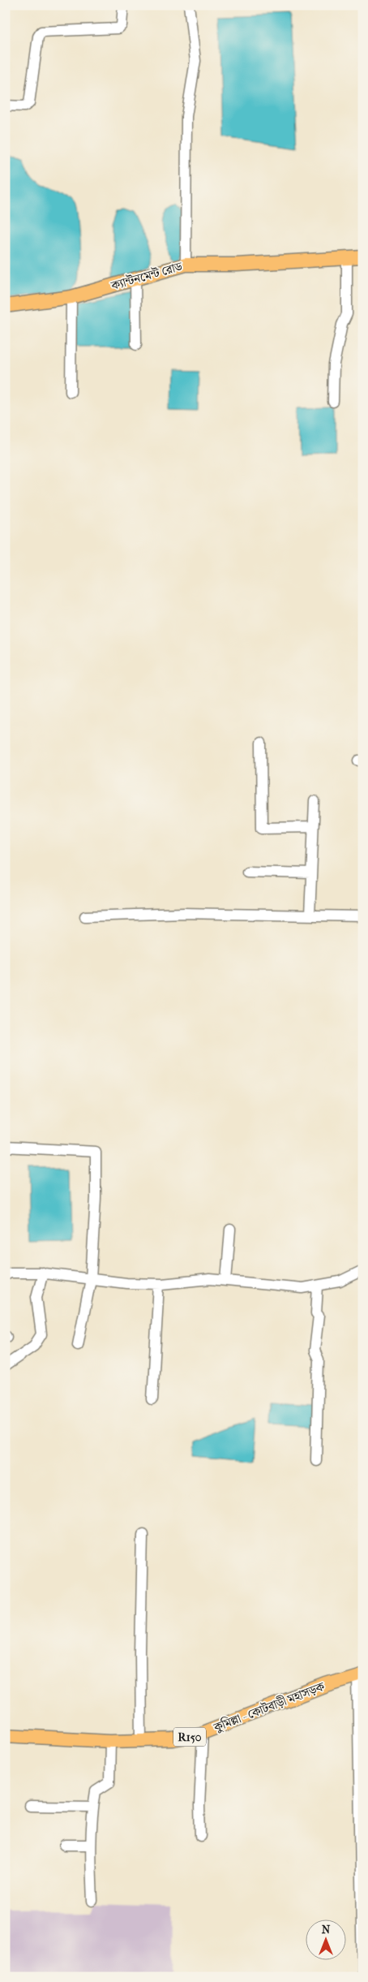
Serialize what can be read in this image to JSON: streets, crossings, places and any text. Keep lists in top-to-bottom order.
{
  "streets": {
    "main road": ["ক্যান্টনমেন্ট রোড", "কুমিল্লা - কোটবাড়ী মহাসড়ক", "R150"]
  },
  "north": "top"
}
